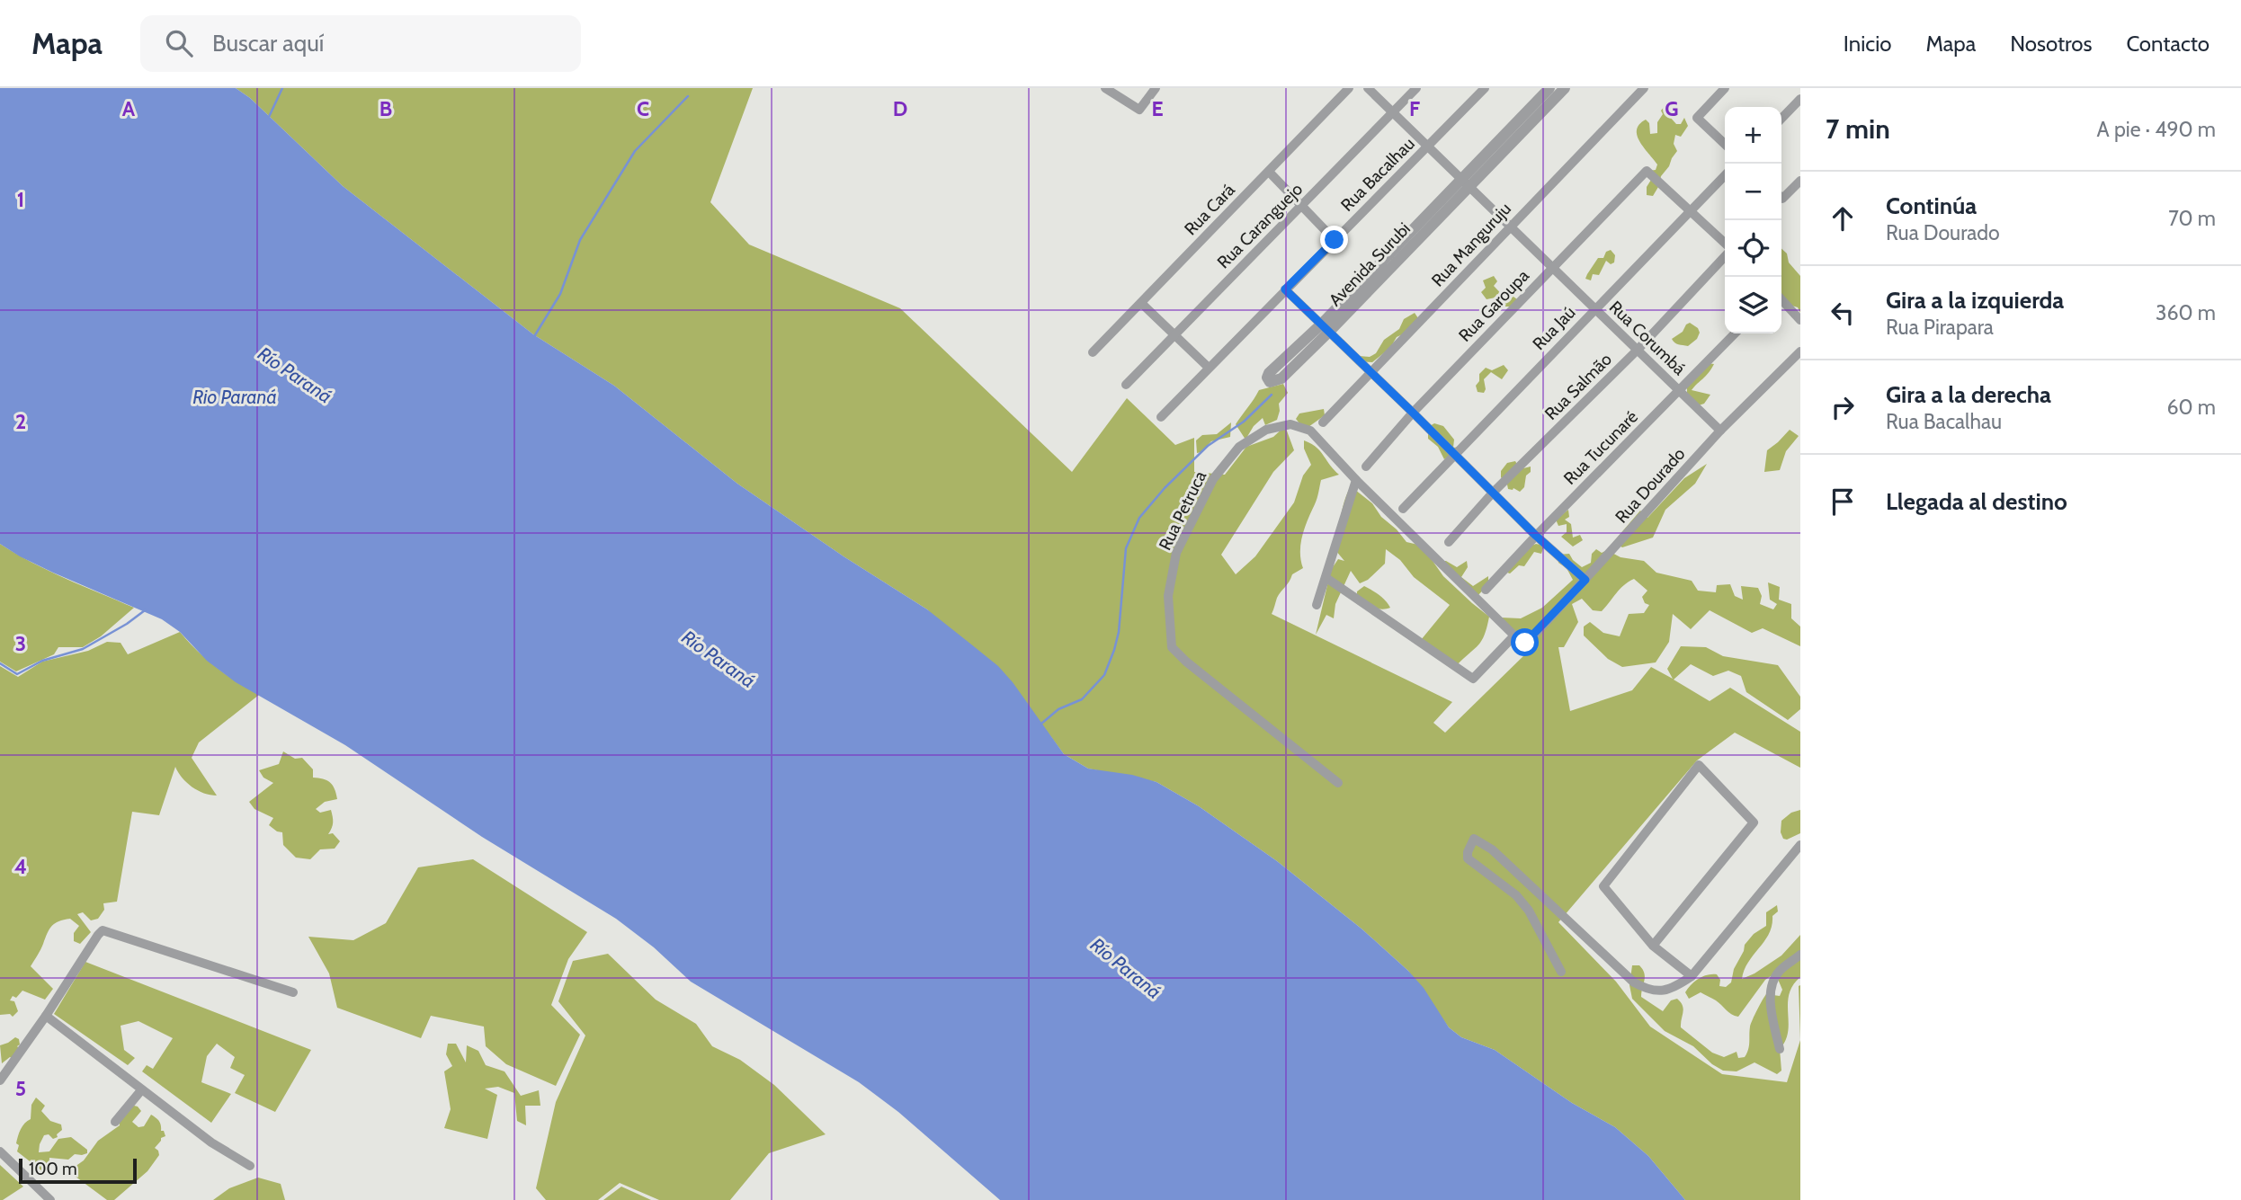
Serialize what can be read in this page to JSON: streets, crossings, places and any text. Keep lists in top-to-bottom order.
{
  "streets": {
    "street": [
      "Rua Bacalhau",
      "Rua Cará",
      "Rua Caranguejo",
      "Rua Manguruju",
      "Avenida Surubi",
      "Rua Garoupa",
      "Rua Jaú",
      "Rua Corumbá",
      "Rua Salmão",
      "Rua Tucunaré",
      "Rua Dourado",
      "Rua Petruca"
    ]
  },
  "crossings": [
    ["Rua Bacalhau", "Rua Corumbá"],
    ["Rua Caranguejo", "Rua Corumbá"],
    ["Rua Manguruju", "Rua Corumbá"],
    ["Avenida Surubi", "Rua Corumbá"],
    ["Rua Garoupa", "Rua Jaú"],
    ["Rua Garoupa", "Rua Corumbá"],
    ["Rua Jaú", "Rua Corumbá"],
    ["Rua Corumbá", "Rua Salmão"],
    ["Rua Corumbá", "Rua Tucunaré"],
    ["Rua Corumbá", "Rua Dourado"],
    ["Rua Dourado", "Rua Petruca"]
  ],
  "water": ["Río Paraná", "Rio Paraná"],
  "scale_bar": "100 m",
  "page": {
    "header": "Mapa",
    "search": "Buscar aquí",
    "nav": [
      "Inicio",
      "Mapa",
      "Nosotros",
      "Contacto"
    ],
    "heading": ["7 min", "A pie · 490 m"],
    "map_buttons": ["+", "−"],
    "list": [
      ["Continúa", "Rua Dourado", "70 m"],
      ["Gira a la izquierda", "Rua Pirapara", "360 m"],
      ["Gira a la derecha", "Rua Bacalhau", "60 m"],
      "Llegada al destino"
    ],
    "scale": "100 m"
  },
  "grid": {
    "columns": [
      "A",
      "B",
      "C",
      "D",
      "E",
      "F",
      "G"
    ],
    "rows": [
      "1",
      "2",
      "3",
      "4",
      "5"
    ]
  }
}
